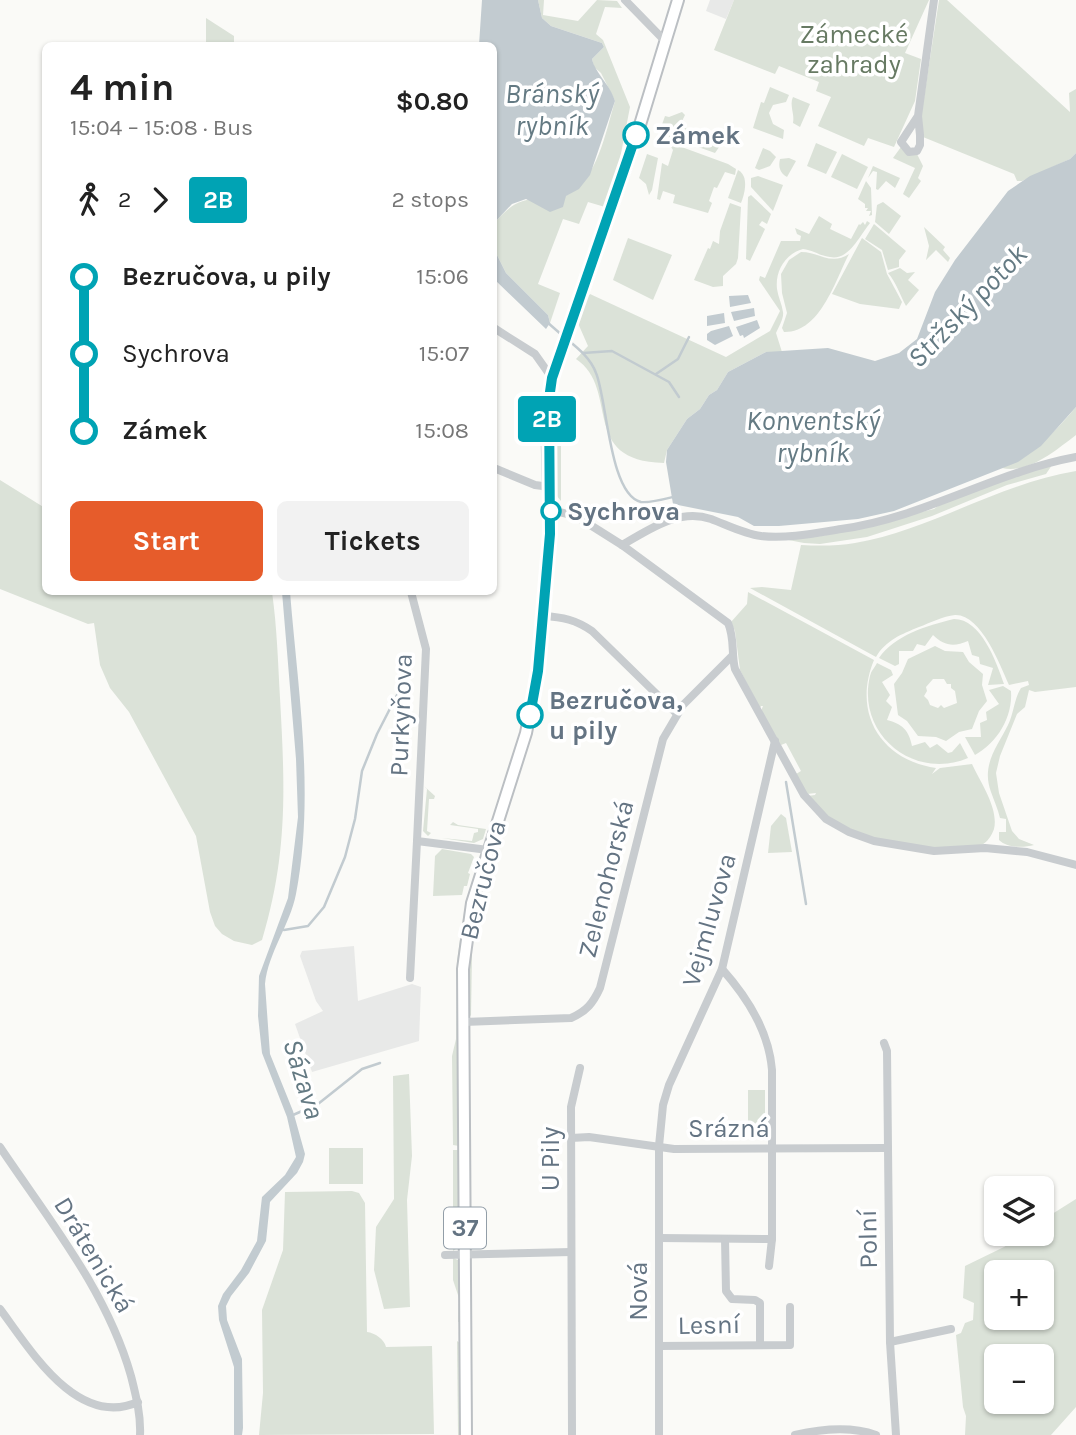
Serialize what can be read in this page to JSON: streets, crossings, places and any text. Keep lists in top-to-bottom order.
{
  "streets": {
    "main road": ["Bezručova", "37"],
    "street": [
      "Purkyňova",
      "Zelenohorská",
      "Vejmluvova",
      "Srázná",
      "U Pily",
      "Polní",
      "Drátenická",
      "Nová",
      "Lesní"
    ]
  },
  "crossings": [
    ["Zelenohorská", "Bezručova"],
    ["Bezručova", "37"],
    ["Vejmluvova", "Srázná"],
    ["Vejmluvova", "Nová"],
    ["Srázná", "U Pily"],
    ["Srázná", "Polní"],
    ["Srázná", "Nová"],
    ["Nová", "Lesní"]
  ],
  "water": [
    "Bránský rybník",
    "Stržský potok",
    "Konventský rybník",
    "Sázava"
  ],
  "parks": ["Zámecké zahrady"],
  "places": ["Zámek", "Sychrova", "Bezručova, u pily"],
  "lines": ["bus line 2B"],
  "page": {
    "on_map": "2B",
    "heading": ["4 min", "15:04 – 15:08 · Bus", "$0.80"],
    "legs": ["2", "2B", "2 stops"],
    "list": [
      {
        "name": "Bezručova, u pily",
        "value": "15:06"
      },
      {
        "name": "Sychrova",
        "value": "15:07"
      },
      {
        "name": "Zámek",
        "value": "15:08"
      }
    ],
    "buttons": ["Start", "Tickets"],
    "map_buttons": ["+", "−"]
  }
}
